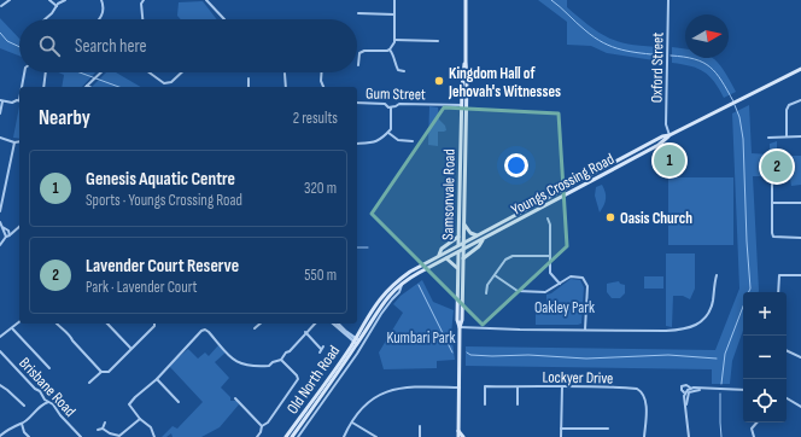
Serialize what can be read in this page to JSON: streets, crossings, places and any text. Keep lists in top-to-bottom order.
{
  "streets": {
    "main road": ["Youngs Crossing Road", "Samsonvale Road", "Old North Road"],
    "street": [
      "Oxford Street",
      "Gum Street",
      "Lockyer Drive",
      "Brisbane Road"
    ]
  },
  "crossings": [
    ["Oxford Street", "Youngs Crossing Road"],
    ["Gum Street", "Samsonvale Road"],
    ["Youngs Crossing Road", "Samsonvale Road"],
    ["Youngs Crossing Road", "Old North Road"],
    ["Samsonvale Road", "Old North Road"]
  ],
  "parks": ["Oakley Park", "Kumbari Park"],
  "places": ["Kingdom Hall of Jehovah's Witnesses", "Oasis Church"],
  "north": "right",
  "page": {
    "search": "Search here",
    "heading": ["Nearby", "2 results"],
    "pins": ["1", "2"],
    "list": [
      {
        "mark": "1",
        "name": "Genesis Aquatic Centre",
        "note": "Sports · Youngs Crossing Road",
        "value": "320 m"
      },
      {
        "mark": "2",
        "name": "Lavender Court Reserve",
        "note": "Park · Lavender Court",
        "value": "550 m"
      }
    ],
    "map_buttons": ["+", "−"]
  }
}
